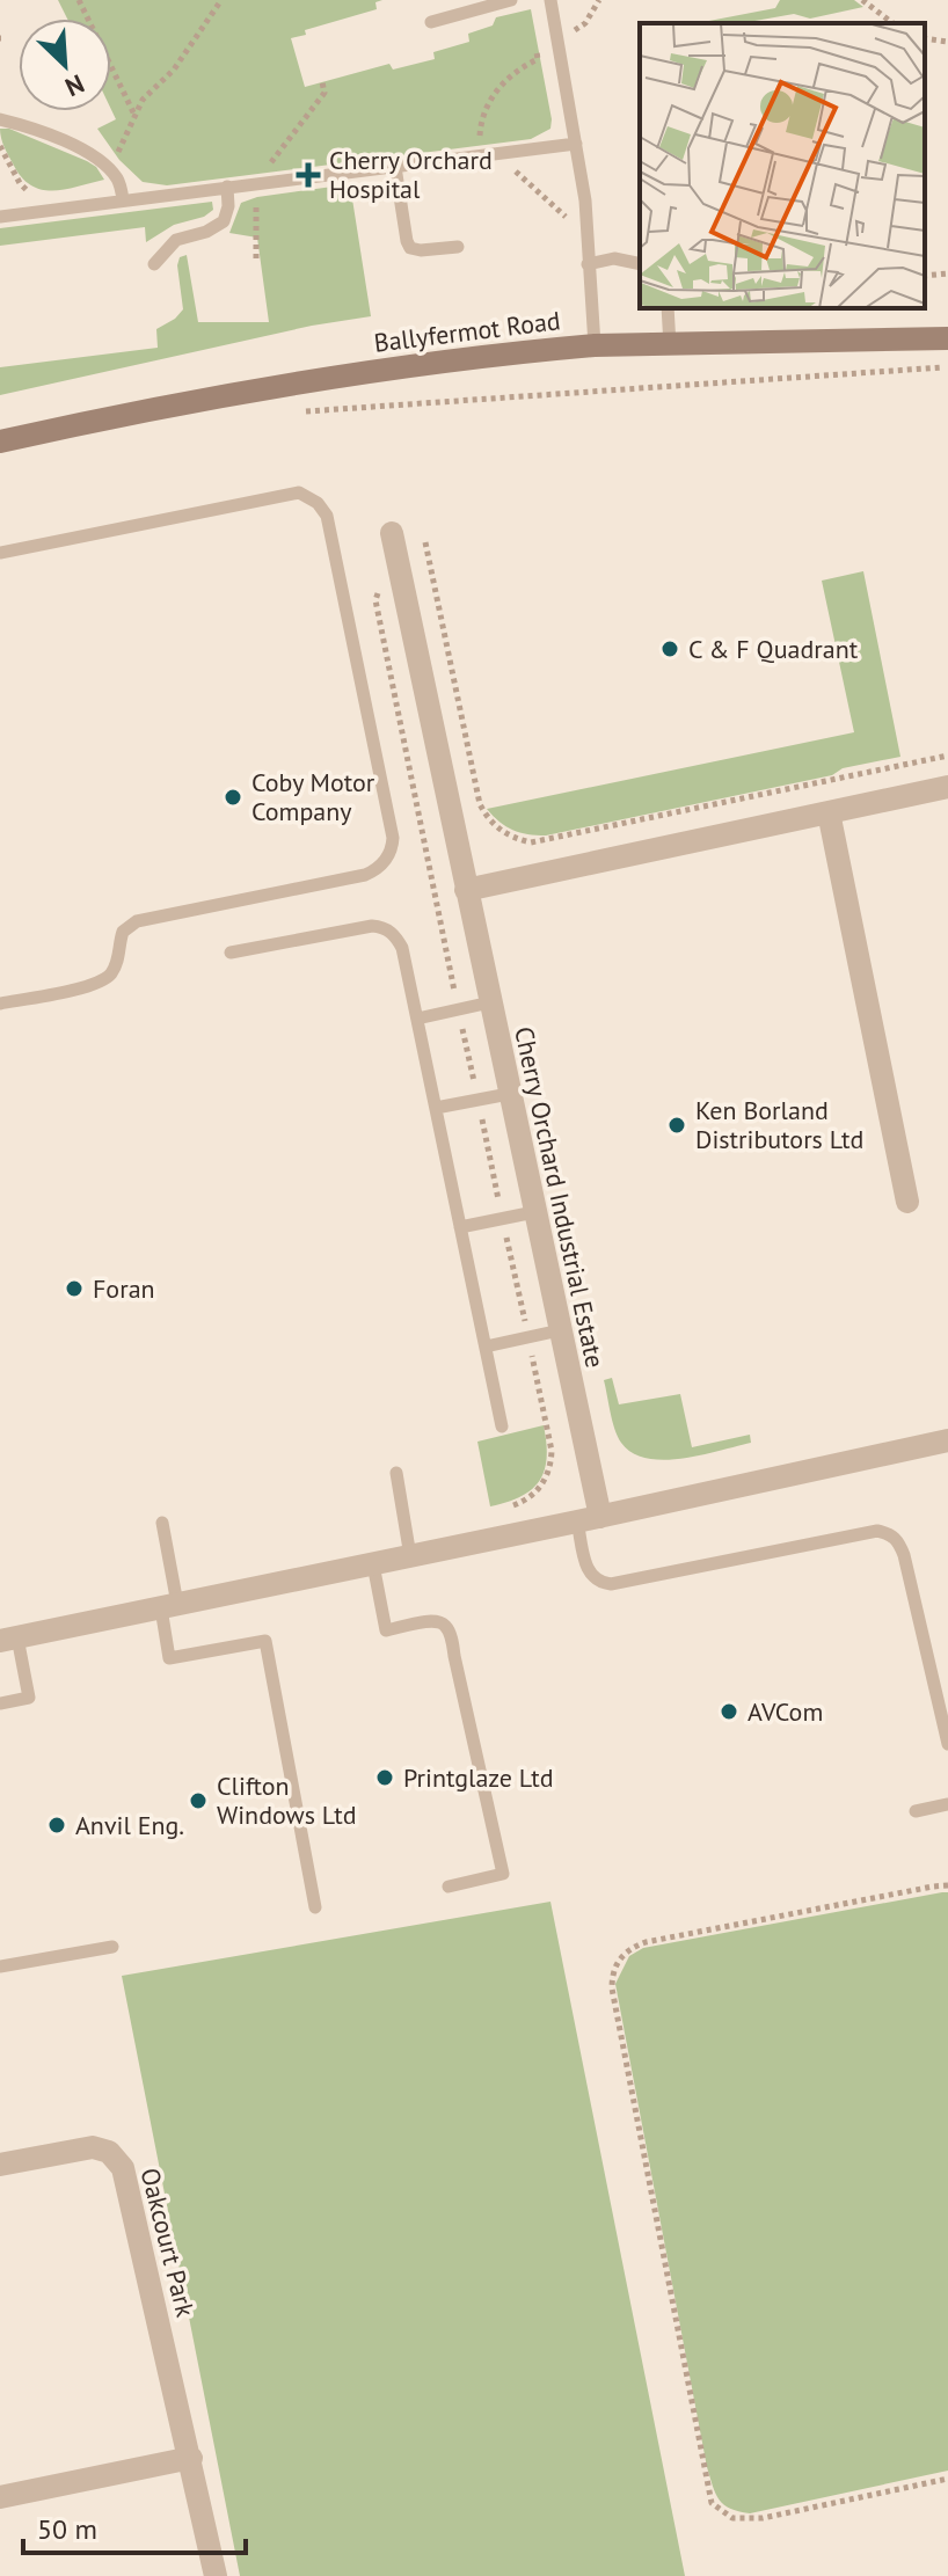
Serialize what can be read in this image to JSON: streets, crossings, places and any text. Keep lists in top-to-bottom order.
{
  "streets": {
    "main road": ["Ballyfermot Road"],
    "street": ["Cherry Orchard Industrial Estate", "Oakcourt Park"]
  },
  "places": {
    "health": ["Cherry Orchard Hospital"],
    "other": [
      "C & F Quadrant",
      "Coby Motor Company",
      "Ken Borland Distributors Ltd",
      "Foran",
      "AVCom",
      "Printglaze Ltd",
      "Clifton Windows Ltd",
      "Anvil Eng."
    ]
  },
  "scale_bar": "50 m",
  "north": "bottom right"
}
